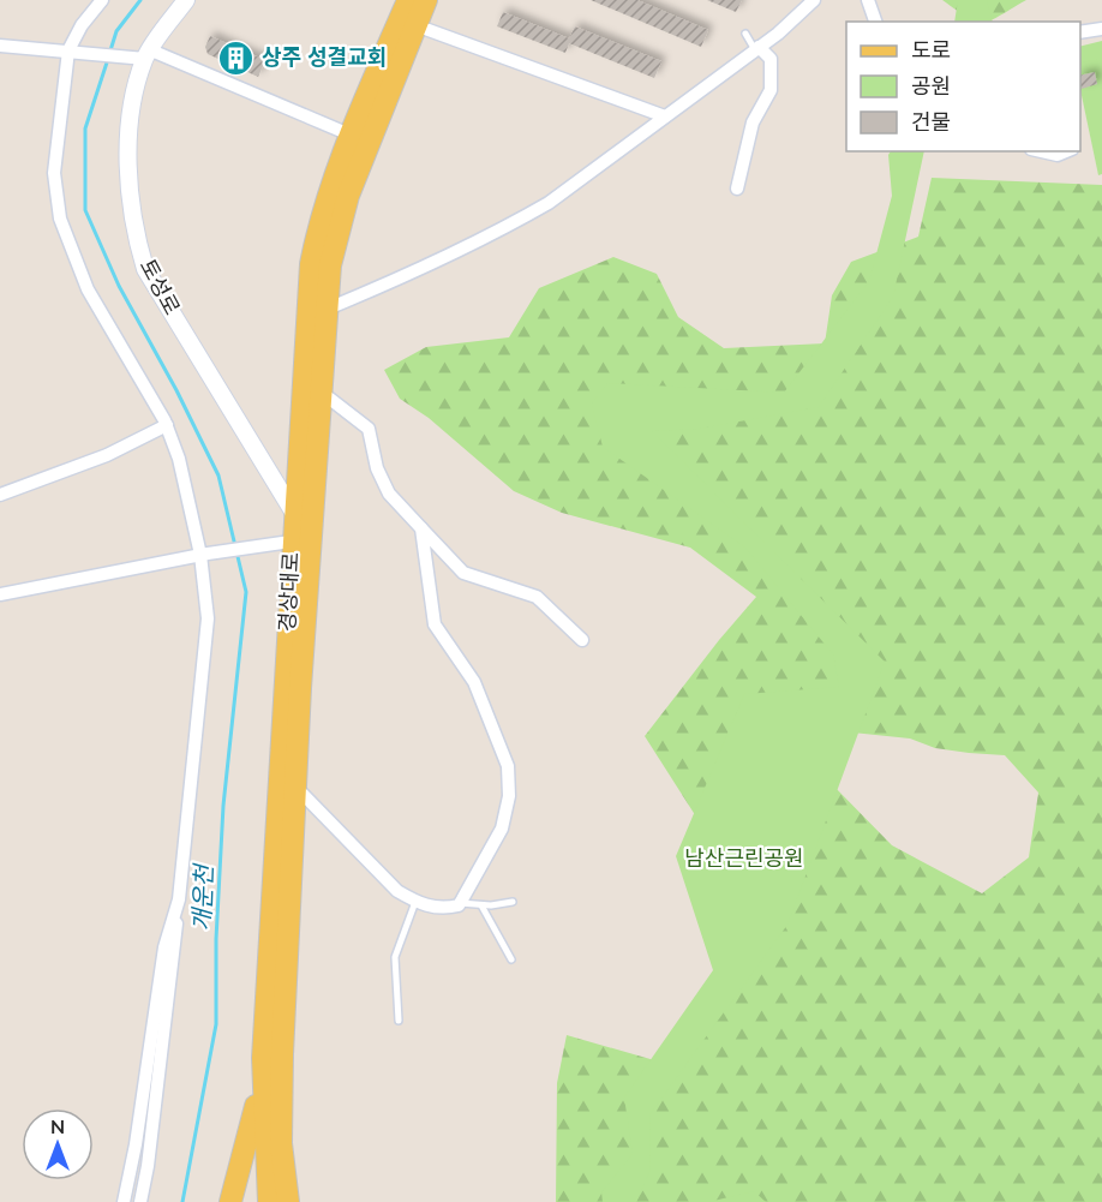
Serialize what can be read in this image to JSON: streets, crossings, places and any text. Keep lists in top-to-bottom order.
{
  "streets": {
    "main road": ["경상대로"],
    "street": ["토성로"]
  },
  "crossings": [
    ["토성로", "경상대로"]
  ],
  "water": ["개운천"],
  "parks": ["남산근린공원"],
  "places": {
    "building": ["상주 성결교회"]
  },
  "legend": ["도로", "공원", "건물"],
  "north": "top"
}
